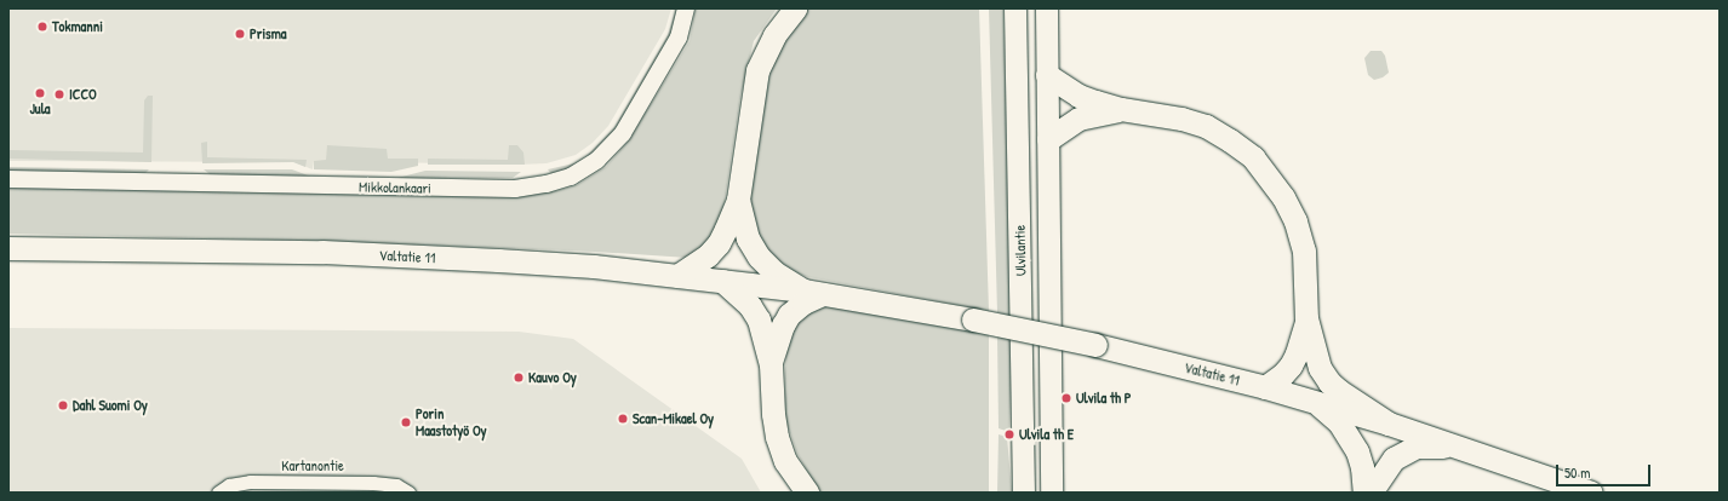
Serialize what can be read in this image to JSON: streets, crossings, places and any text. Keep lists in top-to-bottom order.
{
  "streets": {
    "highway": ["Valtatie 11"],
    "main road": ["Ulvilantie"],
    "street": ["Mikkolankaari", "Kartanontie"]
  },
  "places": [
    "Tokmanni",
    "Prisma",
    "Jula",
    "ICCO",
    "Kauvo Oy",
    "Ulvila th P",
    "Dahl Suomi Oy",
    "Scan-Mikael Oy",
    "Porin Maastotyö Oy",
    "Ulvila th E"
  ],
  "scale_bar": "50 m"
}
